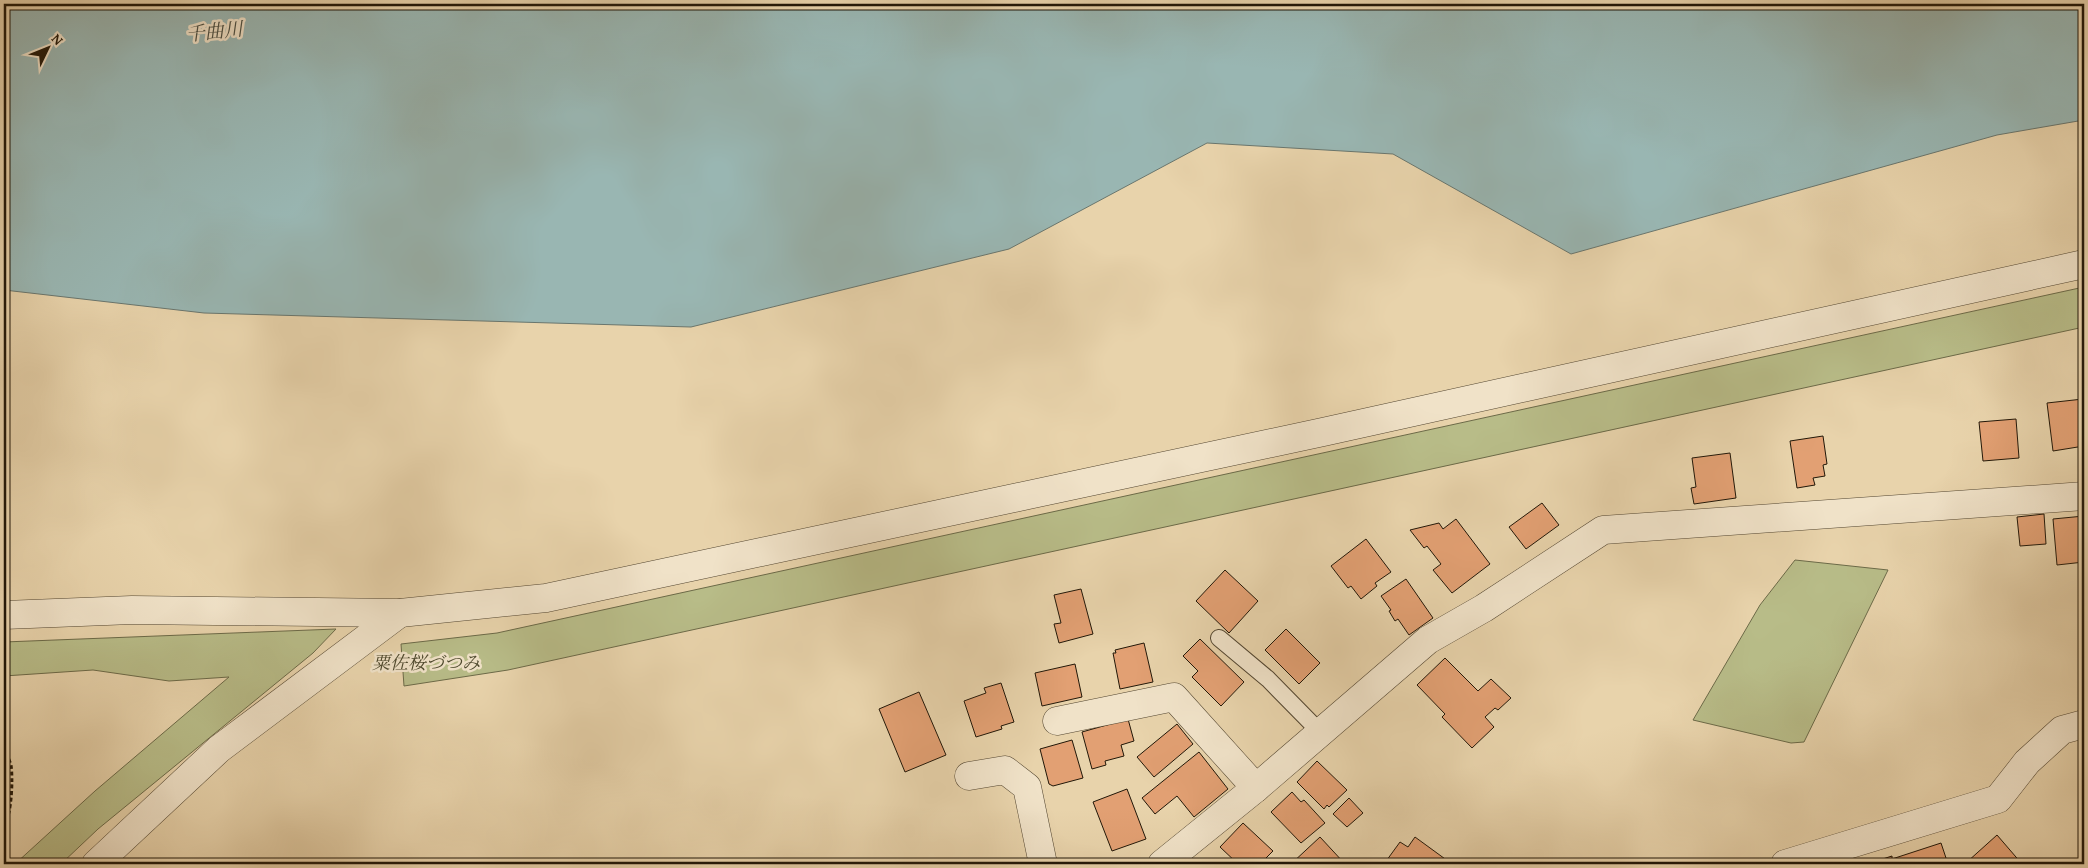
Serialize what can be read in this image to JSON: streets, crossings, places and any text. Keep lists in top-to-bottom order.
{
  "water": ["千曲川"],
  "parks": ["粟佐桜づつみ"],
  "north": "top right"
}
